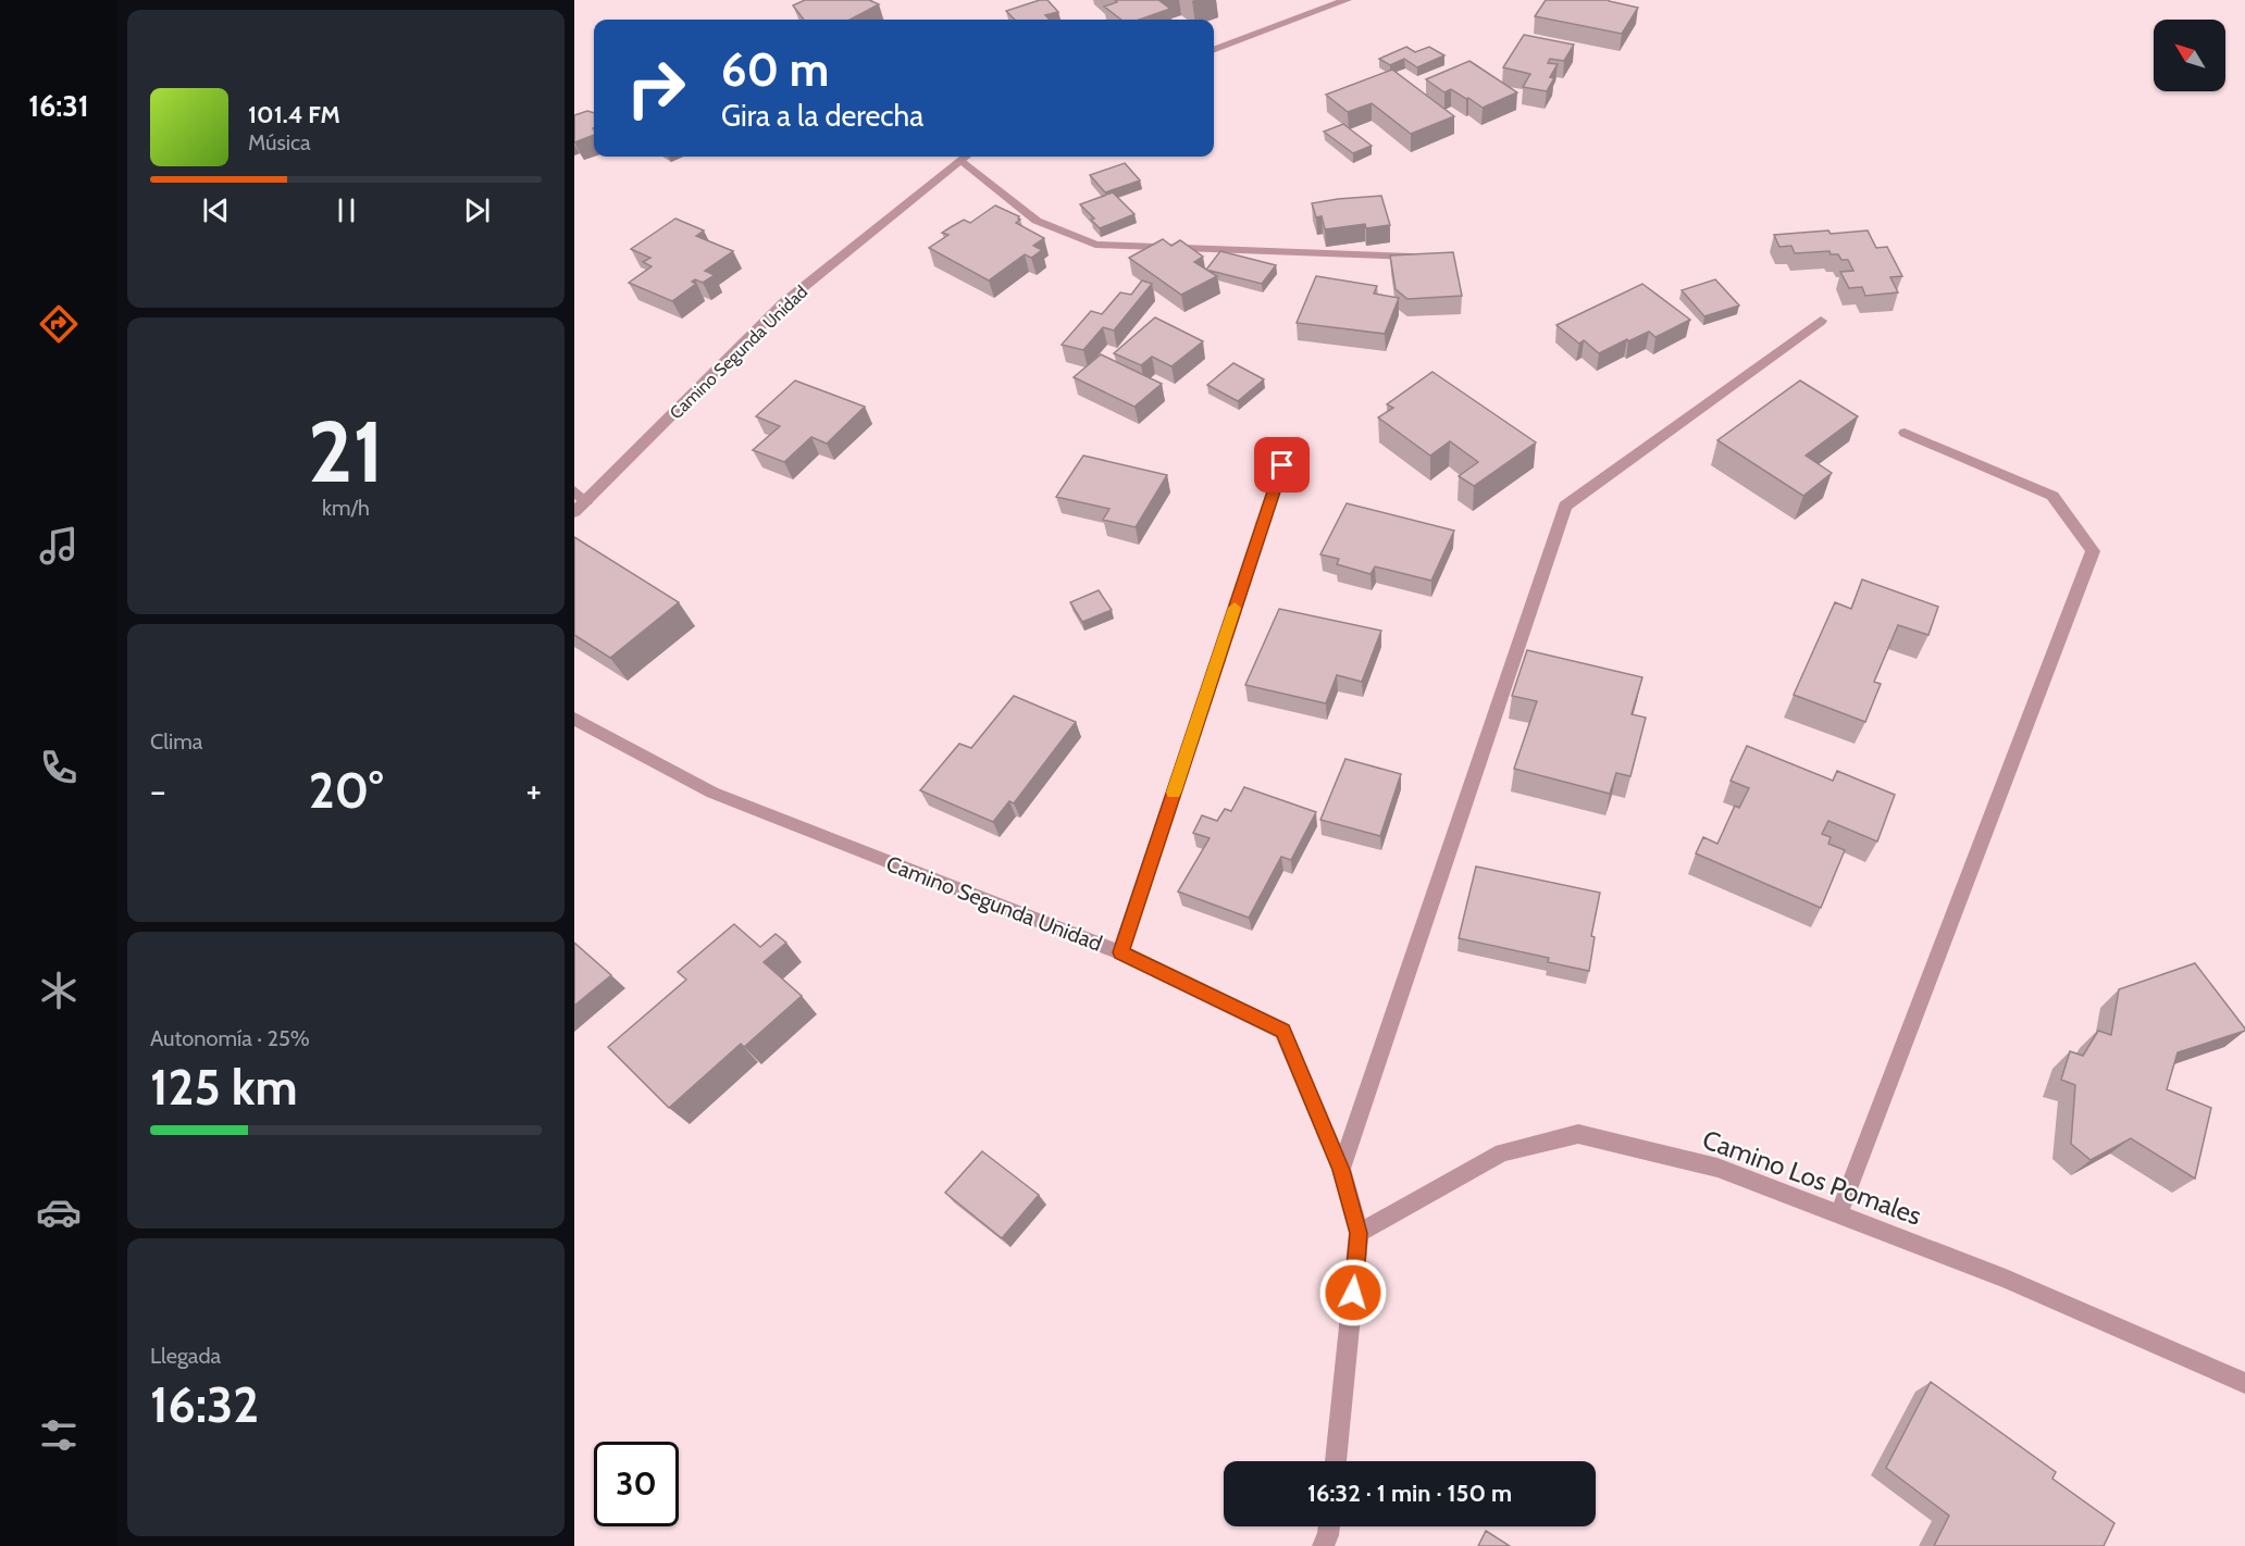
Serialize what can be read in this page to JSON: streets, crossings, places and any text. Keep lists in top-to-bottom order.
{
  "streets": {
    "street": ["Camino Segunda Unidad", "Camino Los Pomales"]
  },
  "crossings": [
    ["Camino Segunda Unidad", "Camino Los Pomales"]
  ],
  "north": "top left",
  "page": {
    "tabs": "16:31",
    "turn": ["60 m", "Gira a la derecha"],
    "song": ["101.4 FM", "Música"],
    "tile": [
      ["21", "km/h"],
      "Clima",
      ["Autonomía · 25%", "125 km"],
      ["Llegada", "16:32"]
    ],
    "heat": ["−", "20°", "+"],
    "limit": "30",
    "trip": "16:32 · 1 min · 150 m"
  }
}
